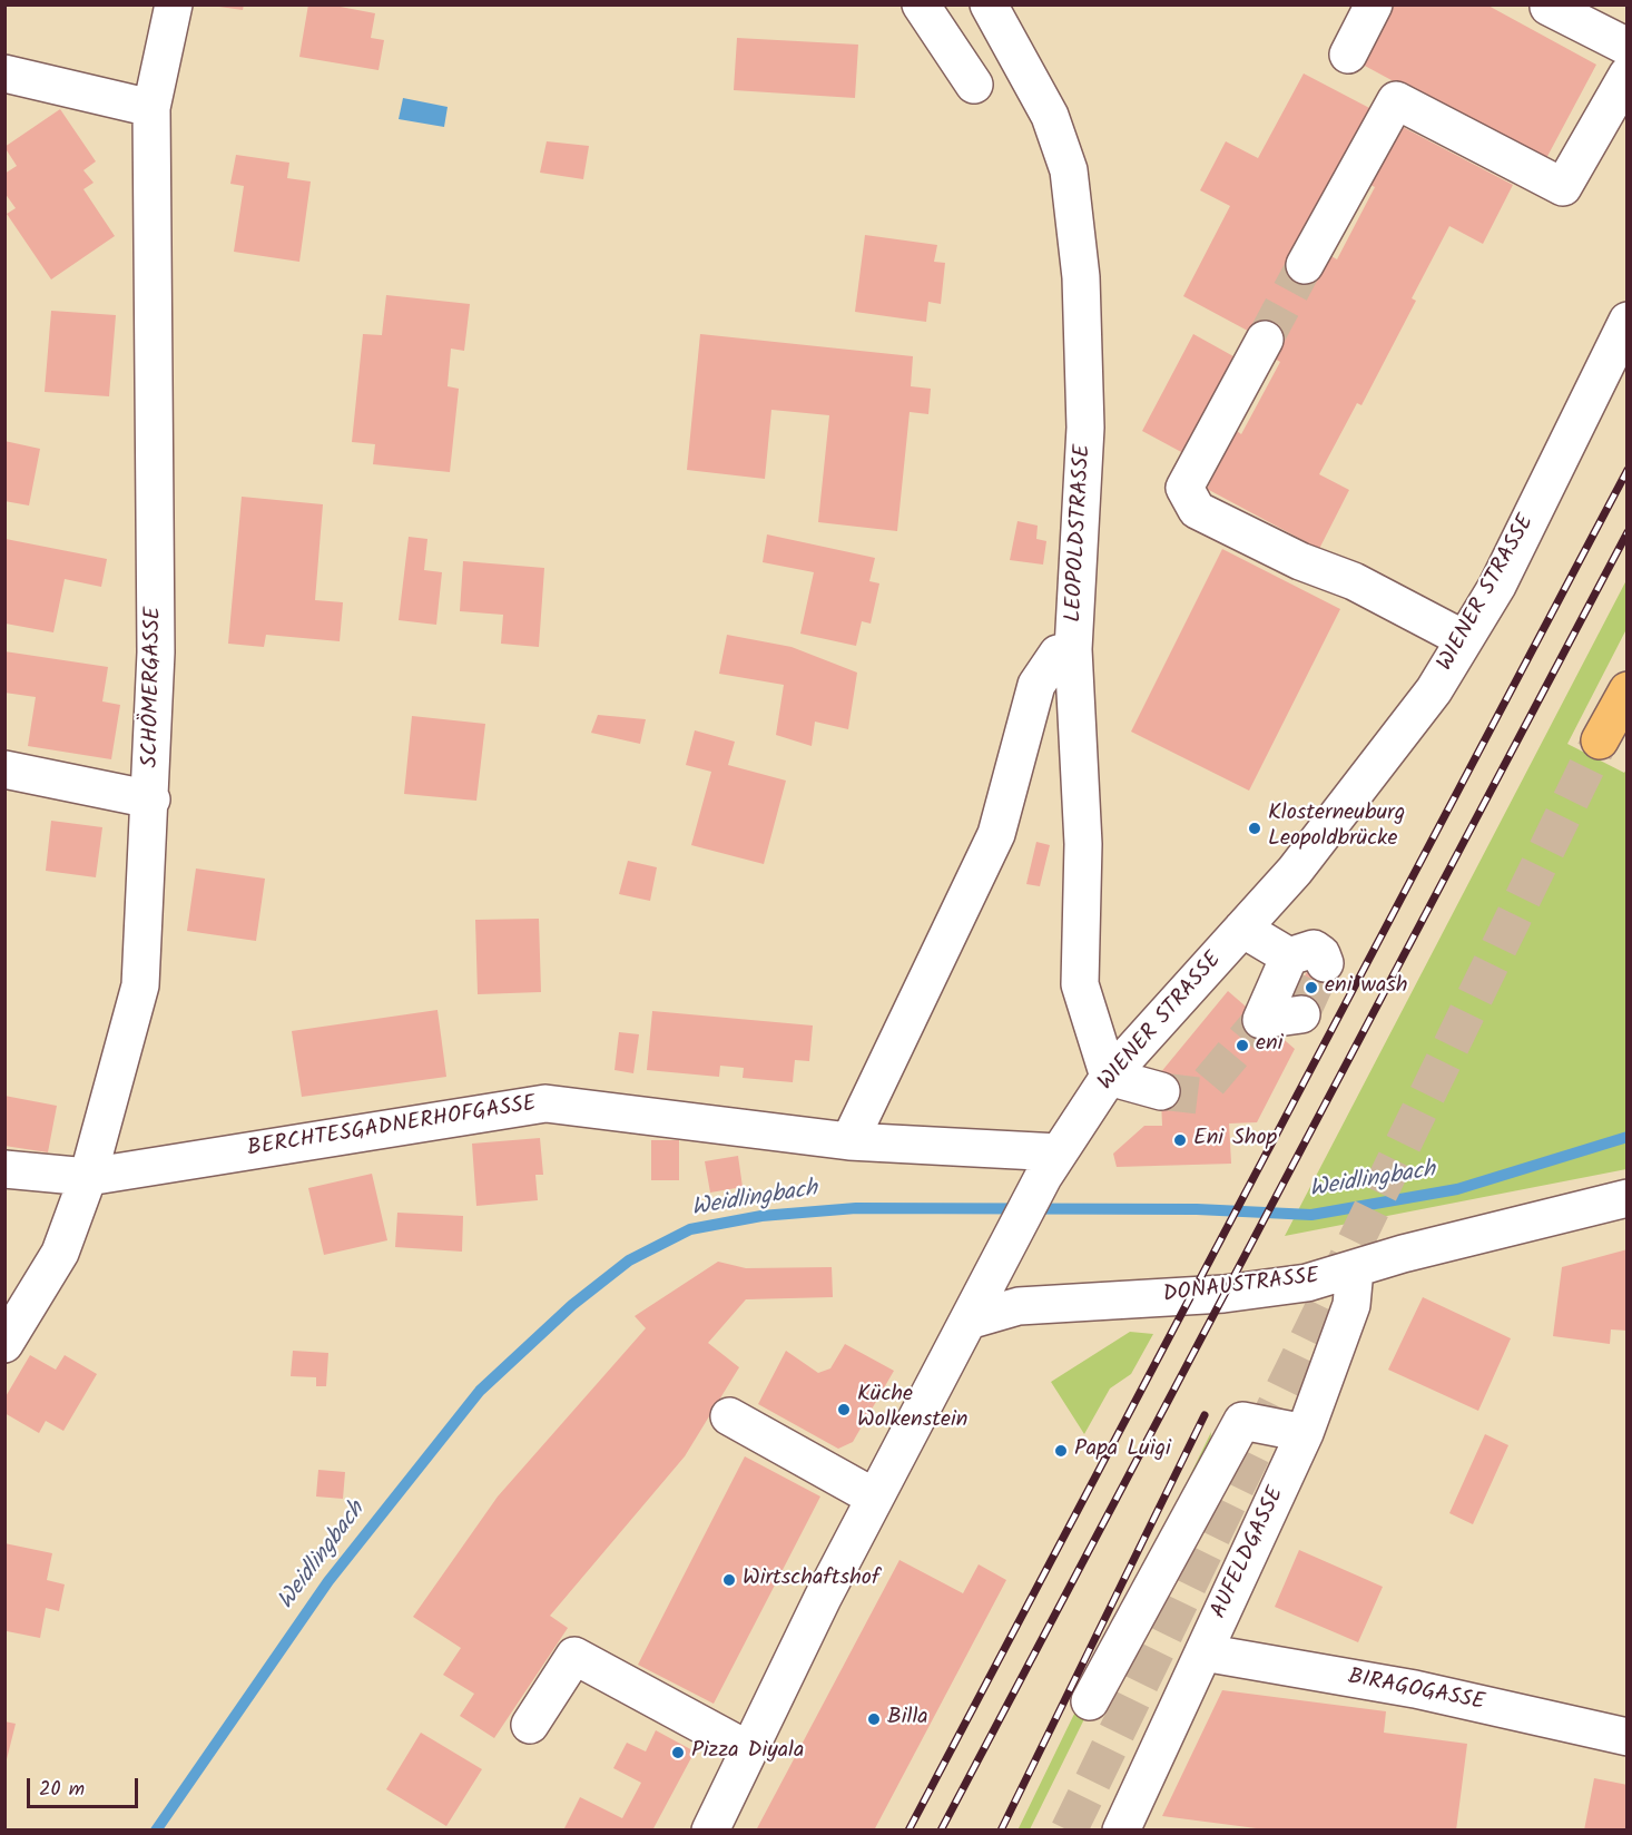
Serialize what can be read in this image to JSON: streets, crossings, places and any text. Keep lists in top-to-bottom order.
{
  "streets": {
    "street": [
      "LEOPOLDSTRASSE",
      "WIENER STRASSE",
      "SCHÖMERGASSE",
      "BERCHTESGADNERHOFGASSE",
      "DONAUSTRASSE",
      "AUFELDGASSE",
      "BIRAGOGASSE"
    ]
  },
  "crossings": [
    ["LEOPOLDSTRASSE", "WIENER STRASSE"],
    ["WIENER STRASSE", "BERCHTESGADNERHOFGASSE"],
    ["WIENER STRASSE", "DONAUSTRASSE"],
    ["SCHÖMERGASSE", "BERCHTESGADNERHOFGASSE"],
    ["DONAUSTRASSE", "AUFELDGASSE"],
    ["AUFELDGASSE", "BIRAGOGASSE"]
  ],
  "water": ["Weidlingbach"],
  "places": [
    "Klosterneuburg Leopoldbrücke",
    "eni wash",
    "eni",
    "Eni Shop",
    "Küche Wolkenstein",
    "Papa Luigi",
    "Wirtschaftshof",
    "Billa",
    "Pizza Diyala"
  ],
  "scale_bar": "20 m"
}
